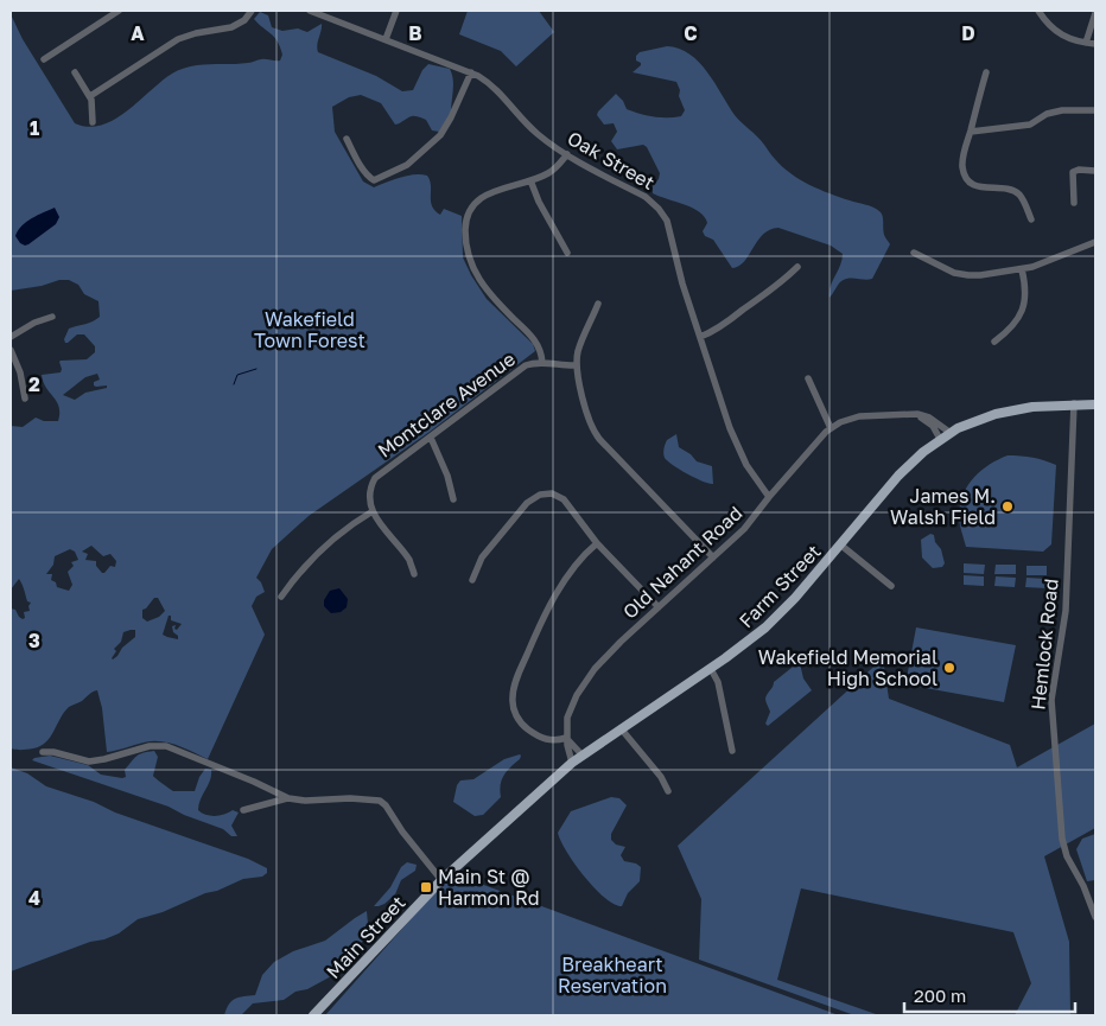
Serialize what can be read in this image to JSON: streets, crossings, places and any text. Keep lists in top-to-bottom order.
{
  "streets": {
    "main road": ["Farm Street", "Main Street"],
    "street": [
      "Oak Street",
      "Montclare Avenue",
      "Old Nahant Road",
      "Hemlock Road"
    ]
  },
  "crossings": [
    ["Oak Street", "Old Nahant Road"],
    ["Old Nahant Road", "Farm Street"],
    ["Farm Street", "Hemlock Road"],
    ["Farm Street", "Main Street"]
  ],
  "parks": ["Wakefield Town Forest", "Breakheart Reservation"],
  "places": {
    "other": ["James M. Walsh Field", "Wakefield Memorial High School"],
    "transit": ["Main St @ Harmon Rd"]
  },
  "scale_bar": "200 m",
  "grid": {
    "columns": [
      "A",
      "B",
      "C",
      "D"
    ],
    "rows": [
      "1",
      "2",
      "3",
      "4"
    ]
  }
}
